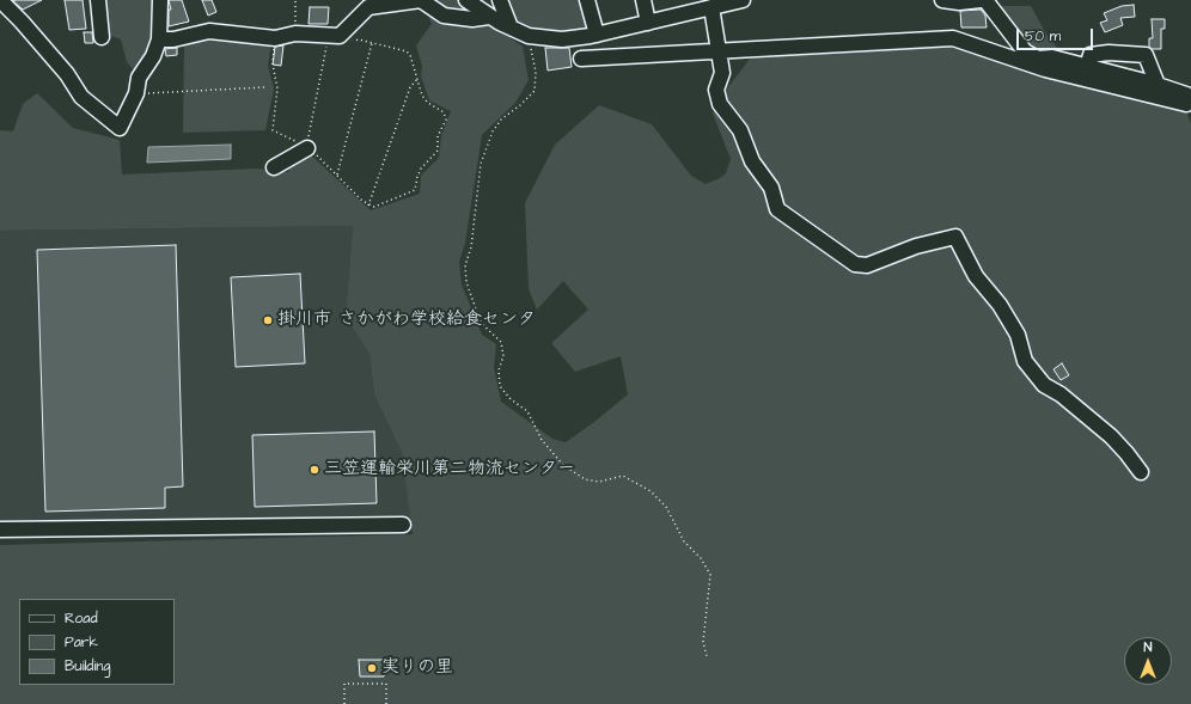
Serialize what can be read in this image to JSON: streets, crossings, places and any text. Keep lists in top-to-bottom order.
{
  "places": ["掛川市 さかがわ学校給食センタ", "三笠運輸栄川第二物流センター", "実りの里"],
  "legend": ["Road", "Park", "Building"],
  "scale_bar": "50 m",
  "north": "top"
}
